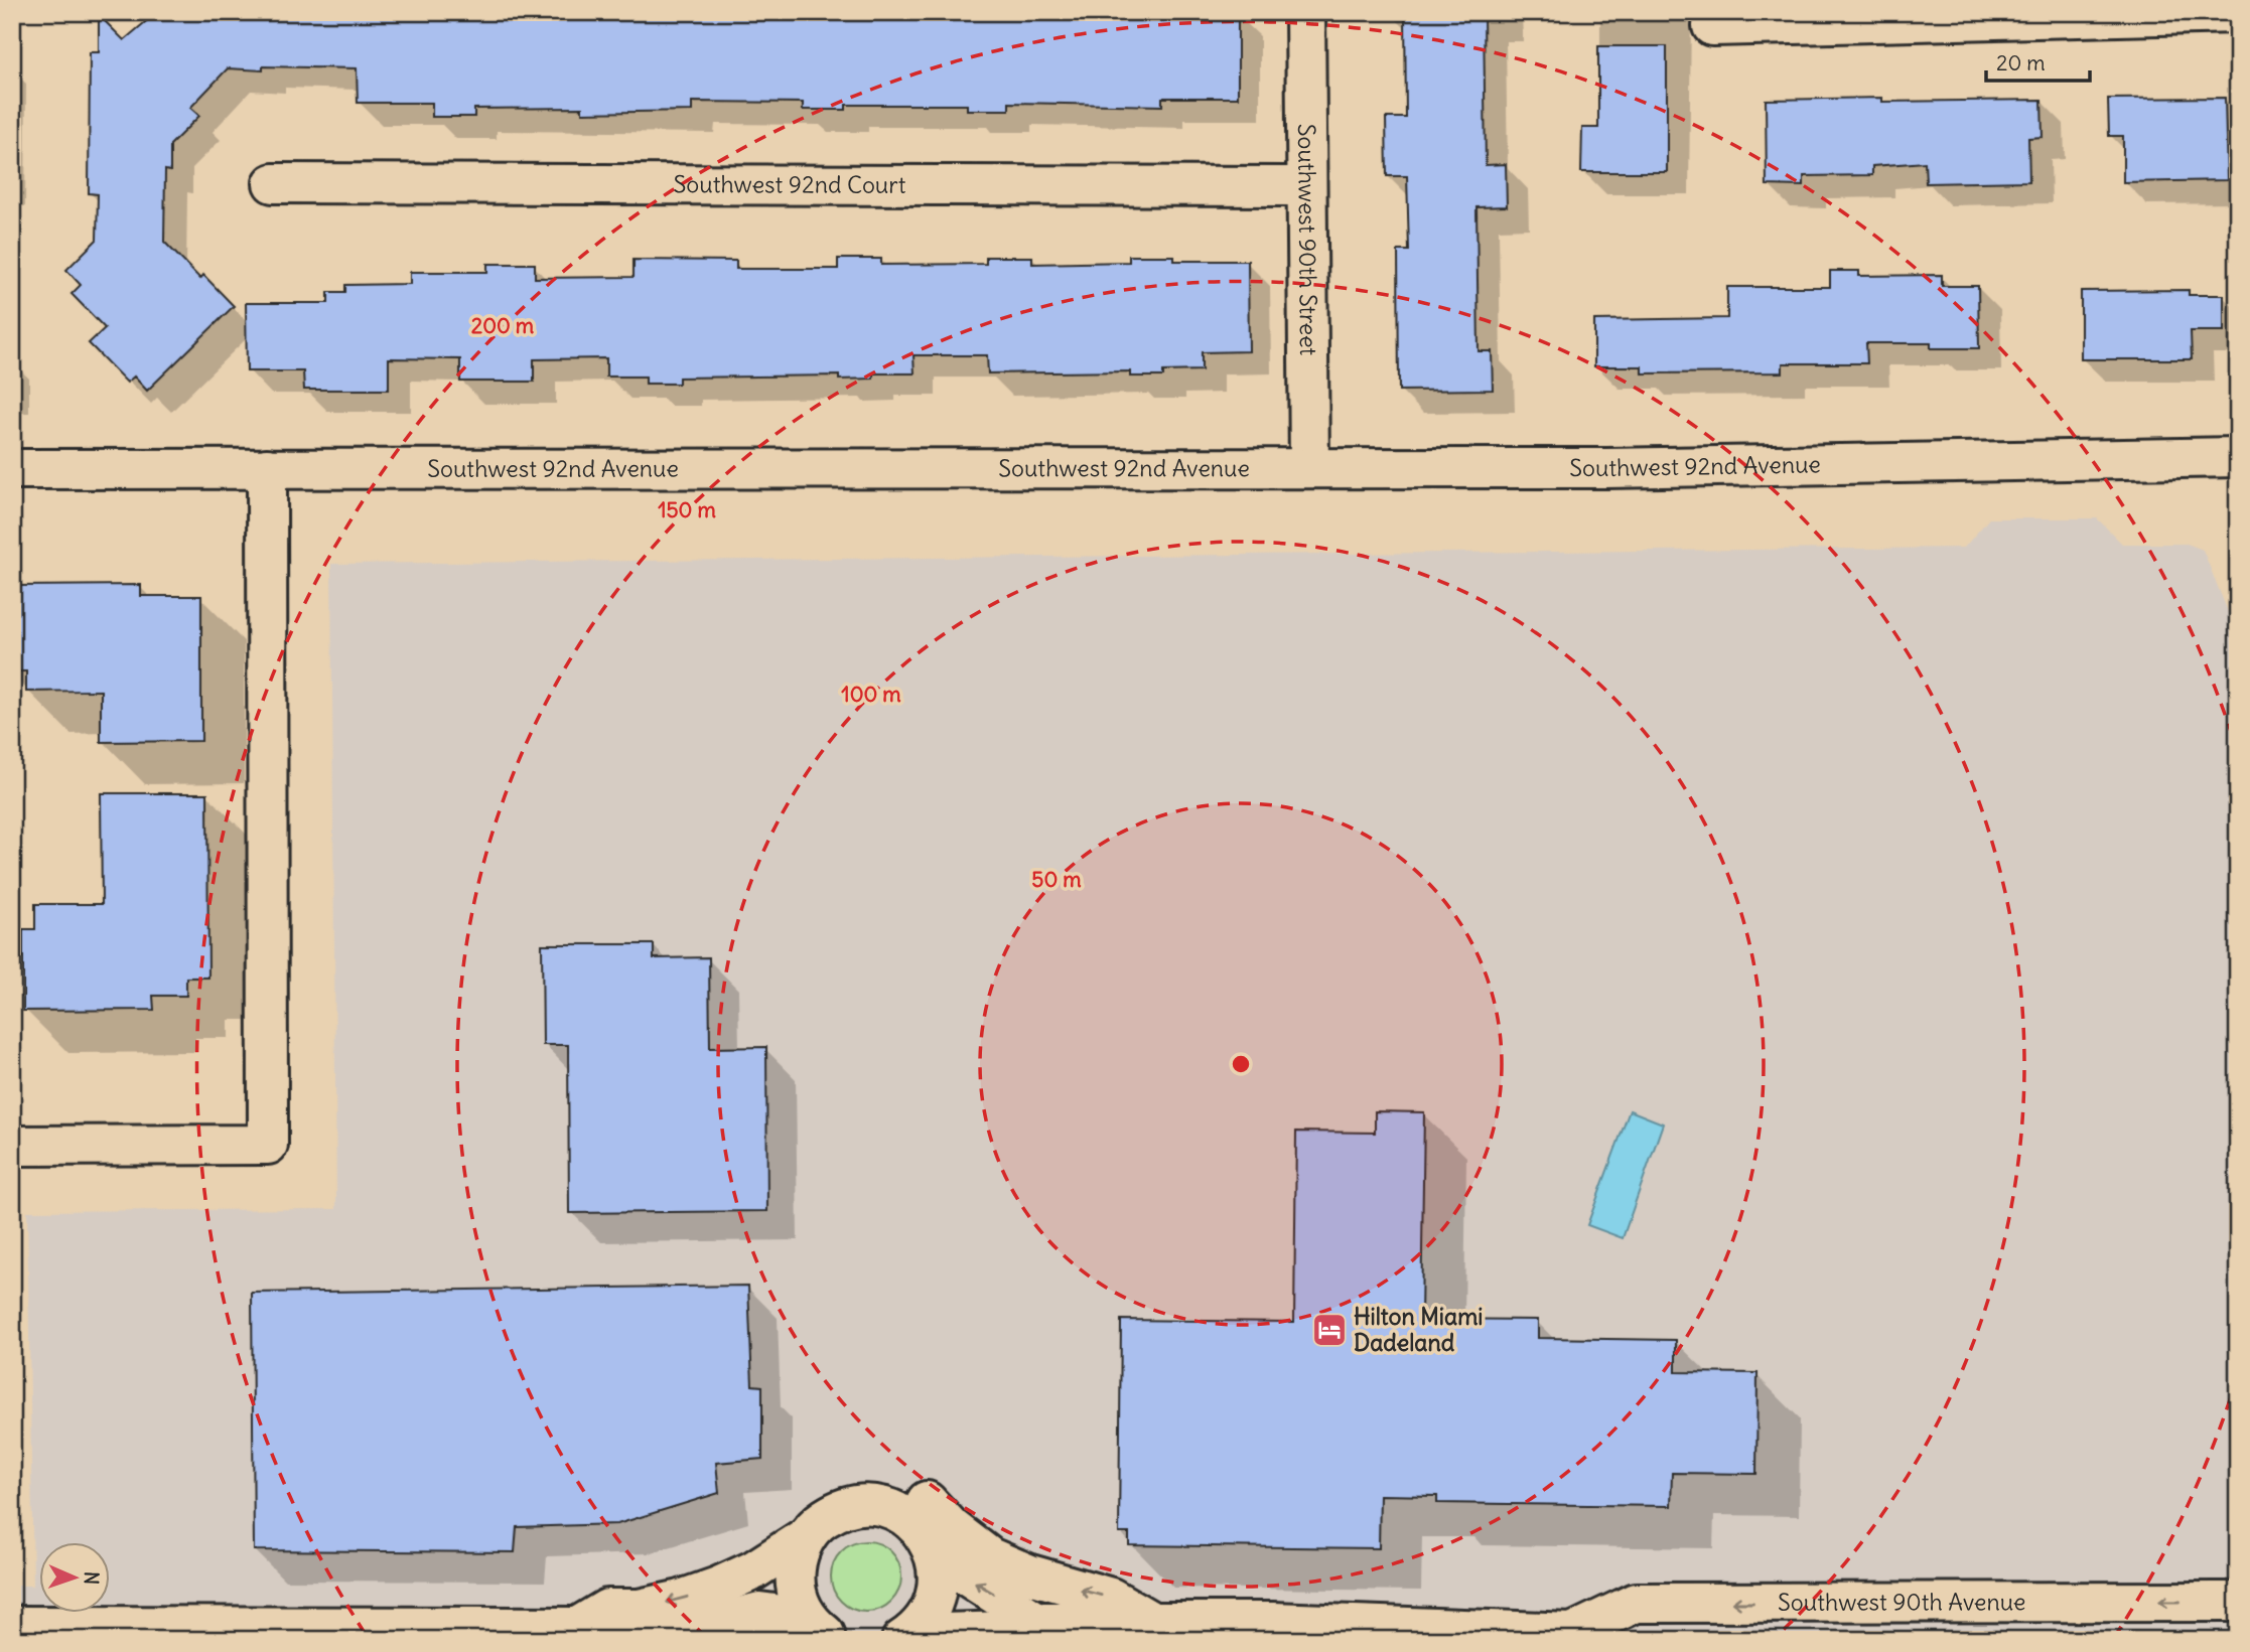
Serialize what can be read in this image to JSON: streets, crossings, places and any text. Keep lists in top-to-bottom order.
{
  "streets": {
    "street": [
      "Southwest 92nd Court",
      "Southwest 90th Street",
      "Southwest 92nd Avenue",
      "Southwest 90th Avenue"
    ]
  },
  "crossings": [
    ["Southwest 92nd Court", "Southwest 90th Street"],
    ["Southwest 90th Street", "Southwest 92nd Avenue"]
  ],
  "one_way": ["Southwest 90th Avenue"],
  "places": {
    "hotel": ["Hilton Miami Dadeland"]
  },
  "scale_bar": "20 m",
  "north": "right",
  "rings": [
    "200 m",
    "150 m",
    "100 m",
    "50 m"
  ]
}
